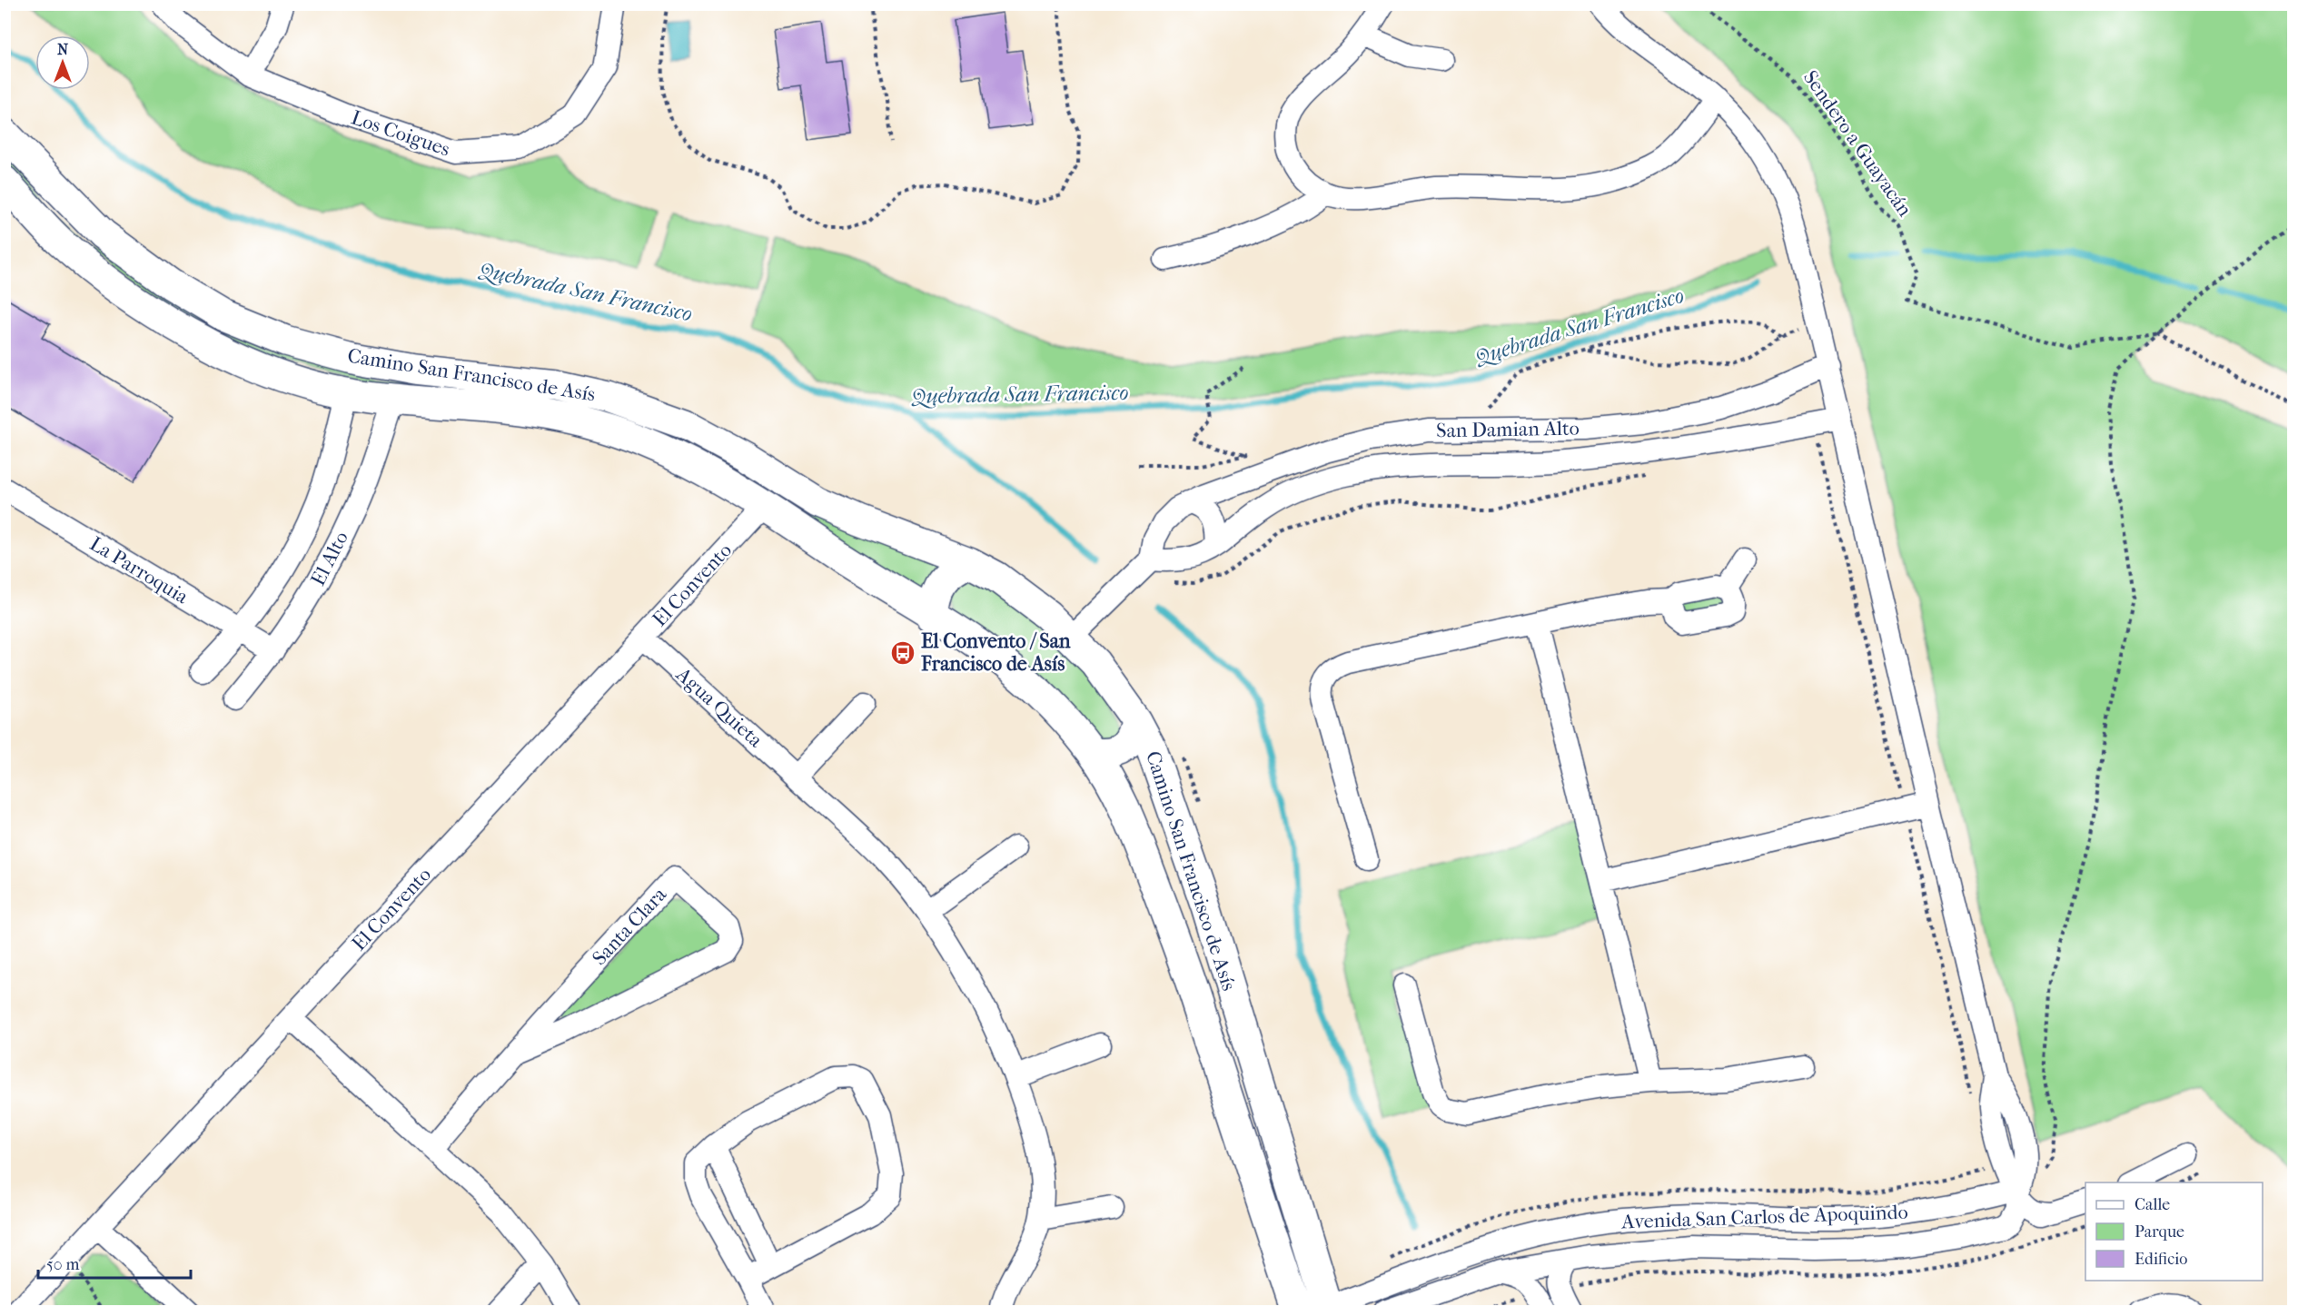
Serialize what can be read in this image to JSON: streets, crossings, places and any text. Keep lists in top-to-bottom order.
{
  "streets": {
    "main road": ["Camino San Francisco de Asís"],
    "street": [
      "Los Coigues",
      "San Damian Alto",
      "El Alto",
      "La Parroquia",
      "El Convento",
      "Agua Quieta",
      "Santa Clara",
      "Avenida San Carlos de Apoquindo"
    ],
    "path": ["Sendero a Guayacán"]
  },
  "crossings": [
    ["Camino San Francisco de Asís", "El Alto"],
    ["Camino San Francisco de Asís", "El Convento"],
    ["Camino San Francisco de Asís", "Avenida San Carlos de Apoquindo"],
    ["El Alto", "La Parroquia"],
    ["El Convento", "Agua Quieta"]
  ],
  "water": ["Quebrada San Francisco"],
  "places": {
    "bus stop": ["El Convento / San Francisco de Asís"]
  },
  "legend": ["Calle", "Parque", "Edificio"],
  "scale_bar": "50 m",
  "north": "top"
}
